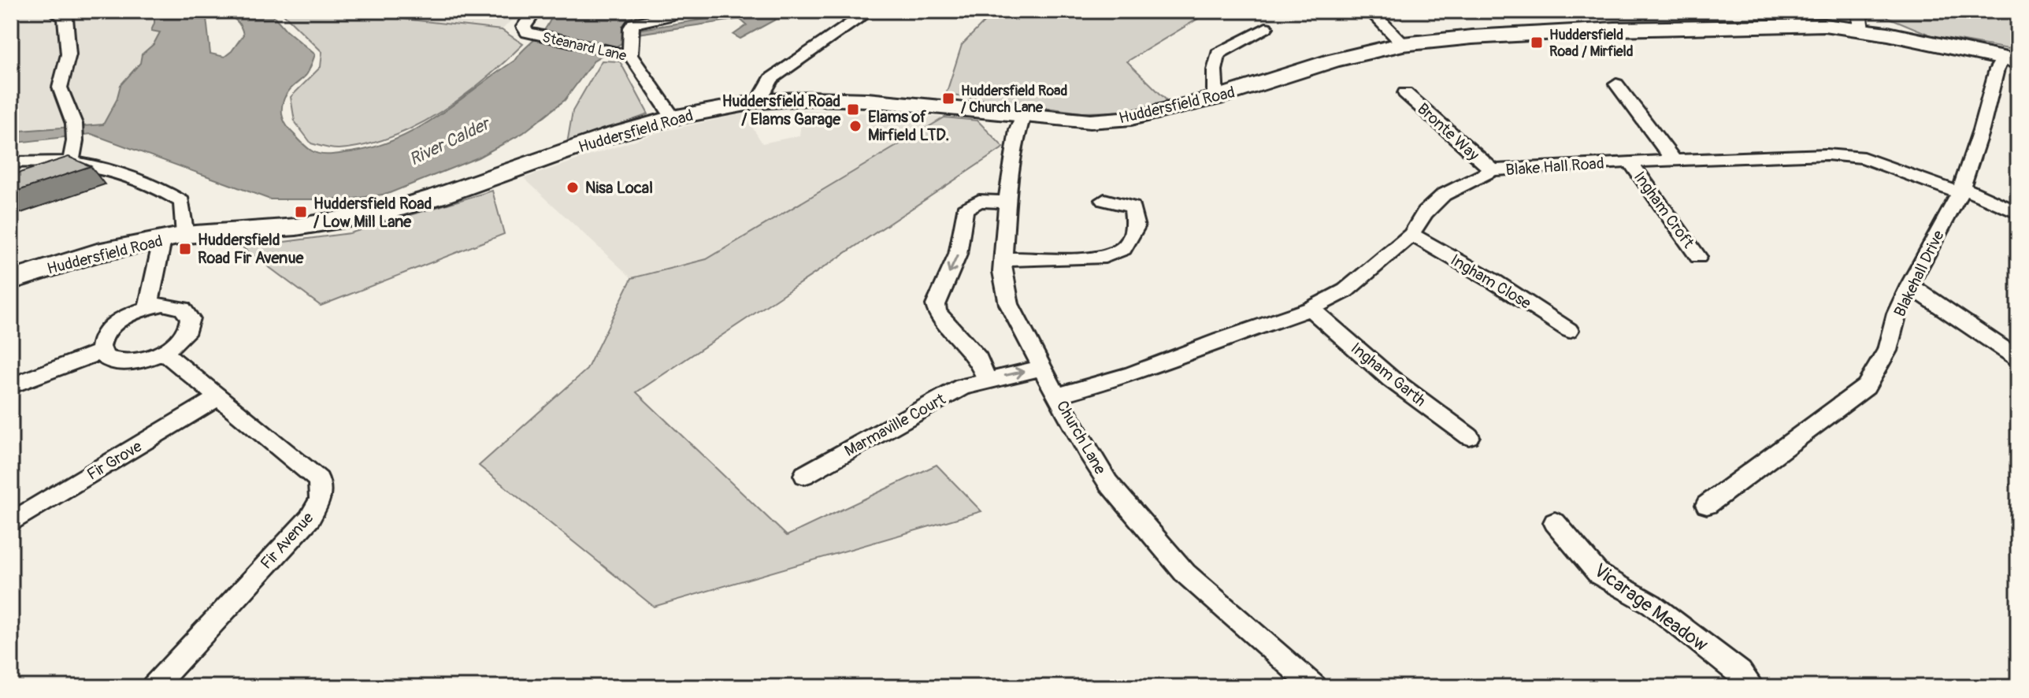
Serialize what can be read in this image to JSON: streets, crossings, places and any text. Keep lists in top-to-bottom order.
{
  "streets": {
    "highway": ["Huddersfield Road"],
    "street": [
      "Steanard Lane",
      "Bronte Way",
      "Blake Hall Road",
      "Ingham Croft",
      "Blakehall Drive",
      "Ingham Close",
      "Ingham Garth",
      "Marmaville Court",
      "Church Lane",
      "Fir Grove",
      "Fir Avenue",
      "Vicarage Meadow"
    ]
  },
  "crossings": [
    ["Steanard Lane", "Huddersfield Road"],
    ["Huddersfield Road", "Blakehall Drive"],
    ["Huddersfield Road", "Church Lane"],
    ["Bronte Way", "Blake Hall Road"],
    ["Blake Hall Road", "Ingham Croft"],
    ["Blake Hall Road", "Blakehall Drive"],
    ["Blake Hall Road", "Ingham Close"],
    ["Blake Hall Road", "Ingham Garth"],
    ["Blake Hall Road", "Church Lane"],
    ["Marmaville Court", "Church Lane"],
    ["Fir Grove", "Fir Avenue"]
  ],
  "water": ["River Calder"],
  "places": {
    "transit": [
      "Huddersfield Road / Mirfield",
      "Huddersfield Road / Church Lane",
      "Huddersfield Road / Elams Garage",
      "Huddersfield Road / Low Mill Lane",
      "Huddersfield Road Fir Avenue"
    ],
    "other": ["Elams of Mirfield LTD.", "Nisa Local"]
  }
}
